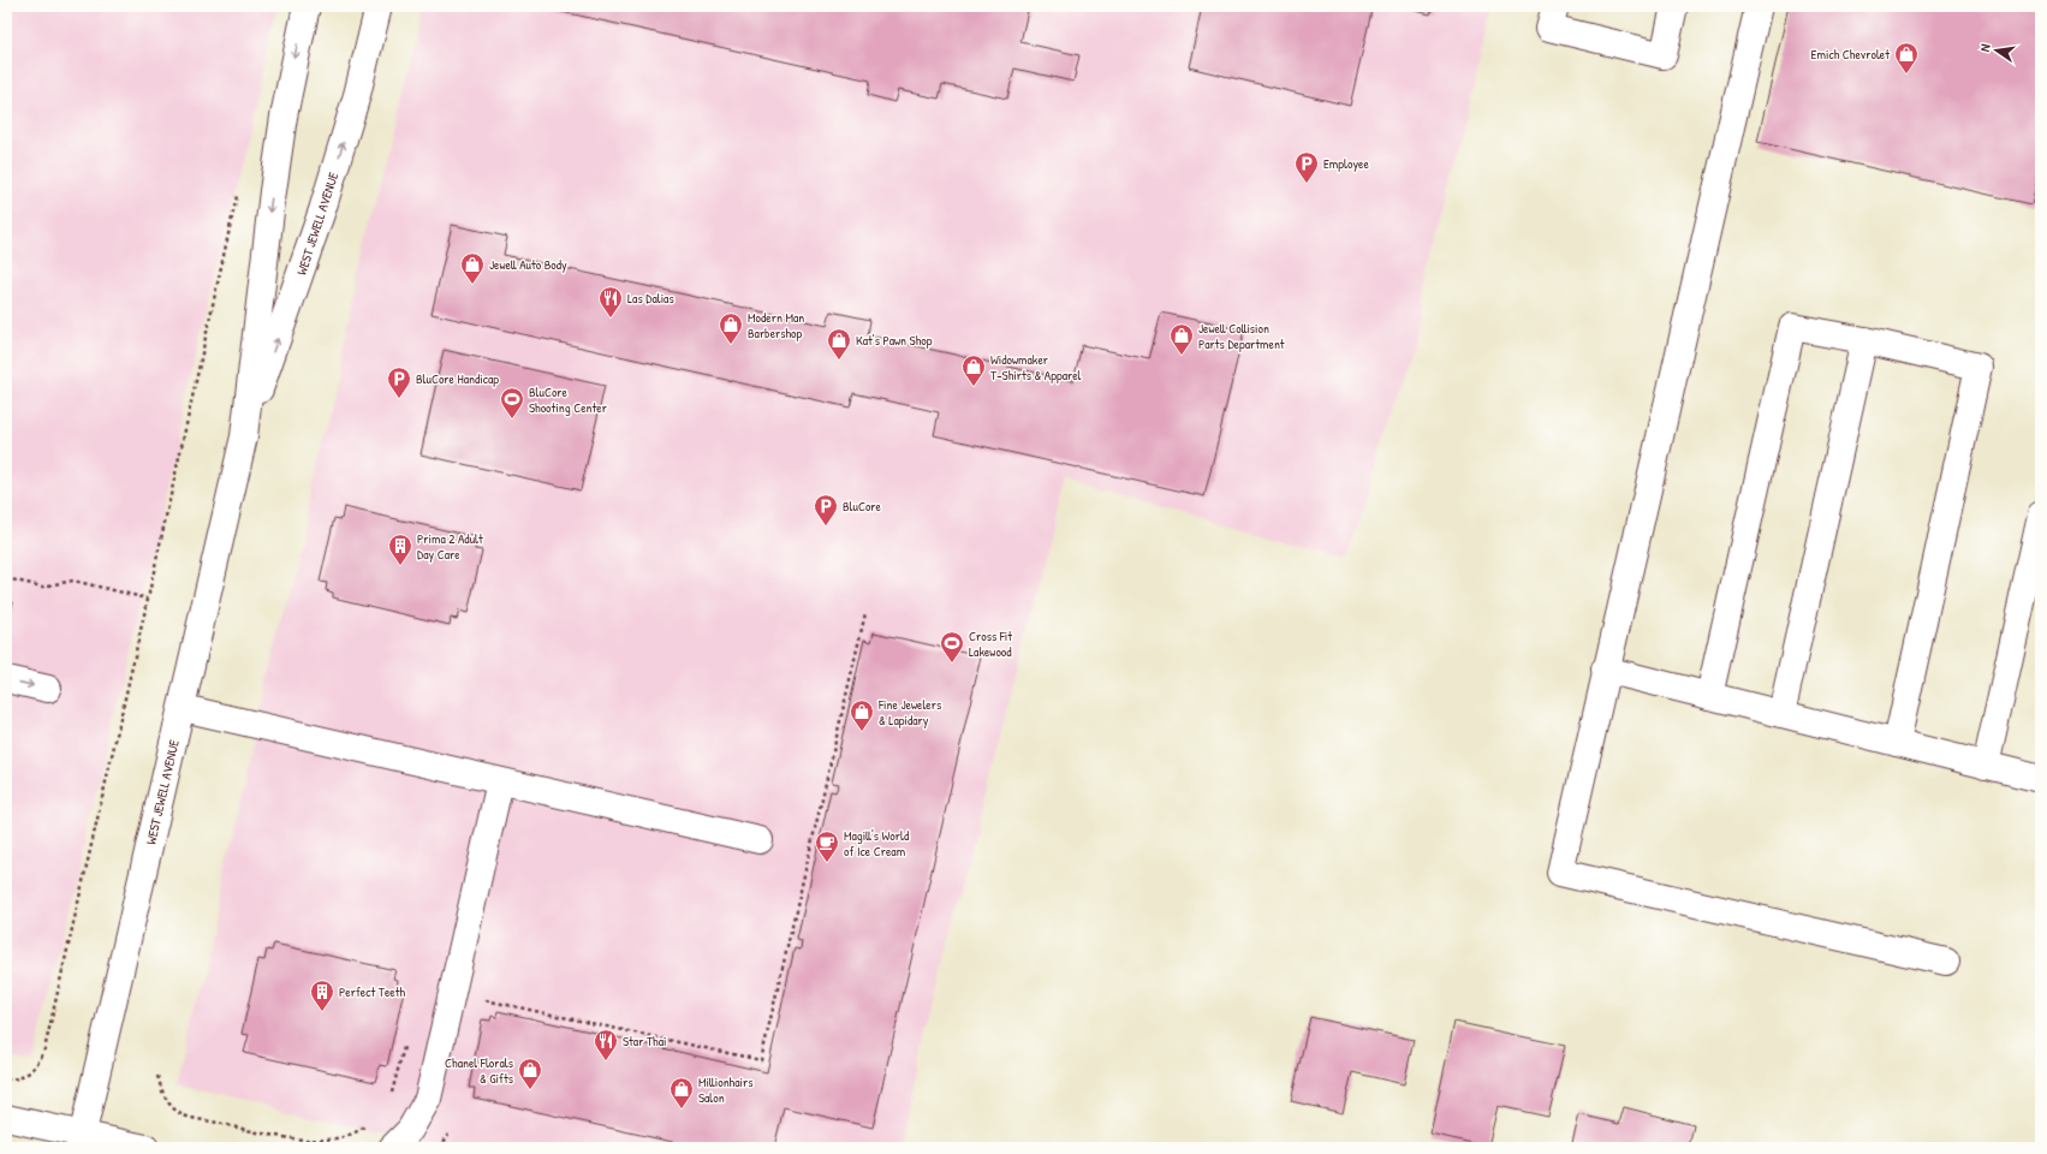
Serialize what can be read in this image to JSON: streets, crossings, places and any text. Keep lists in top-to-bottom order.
{
  "streets": {
    "main road": ["WEST JEWELL AVENUE"]
  },
  "places": {
    "shop": [
      "Emich Chevrolet",
      "Jewell Auto Body",
      "Modern Man Barbershop",
      "Jewell Collision Parts Department",
      "Kat's Pawn Shop",
      "Widowmaker T-Shirts & Apparel",
      "Fine Jewelers & Lapidary",
      "Chanel Florals & Gifts",
      "Millionhairs Salon"
    ],
    "parking": ["Employee", "BluCore Handicap", "BluCore"],
    "restaurant": ["Las Dalias", "Star Thai"],
    "sports": ["BluCore Shooting Center", "Cross Fit Lakewood"],
    "building": ["Prima 2 Adult Day Care", "Perfect Teeth"],
    "cafe": ["Magill's World of Ice Cream"]
  },
  "north": "left"
}
